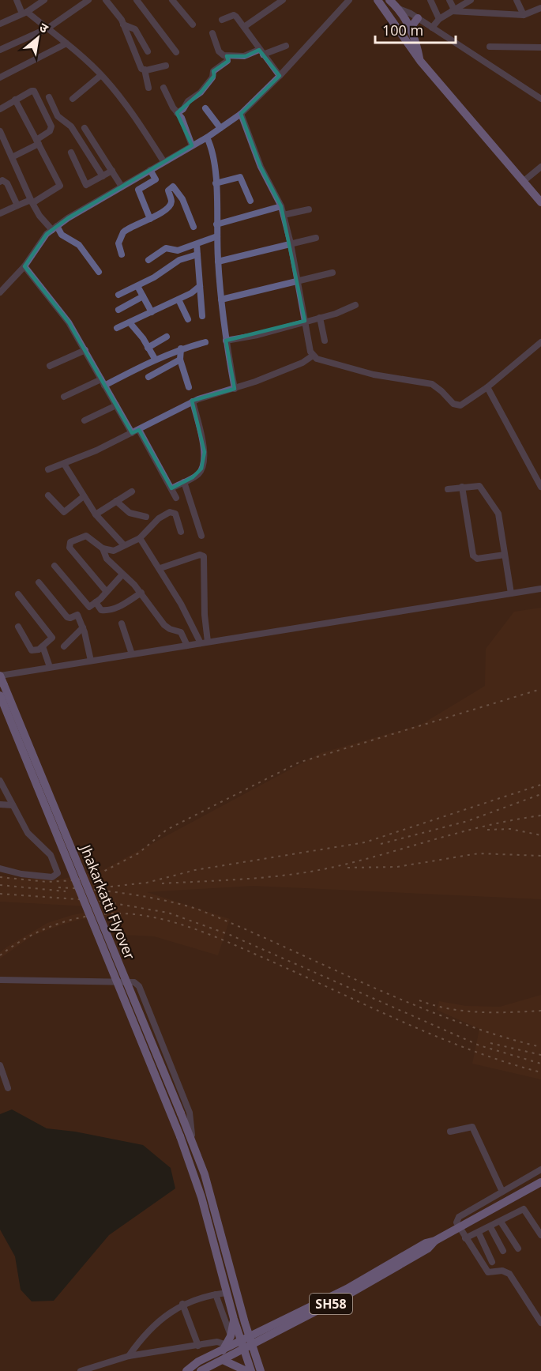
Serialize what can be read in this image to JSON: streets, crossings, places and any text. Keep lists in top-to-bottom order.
{
  "streets": {
    "main road": ["Jhakarkatti Flyover", "SH58"]
  },
  "crossings": [
    ["Jhakarkatti Flyover", "SH58"]
  ],
  "scale_bar": "100 m",
  "north": "top right"
}
